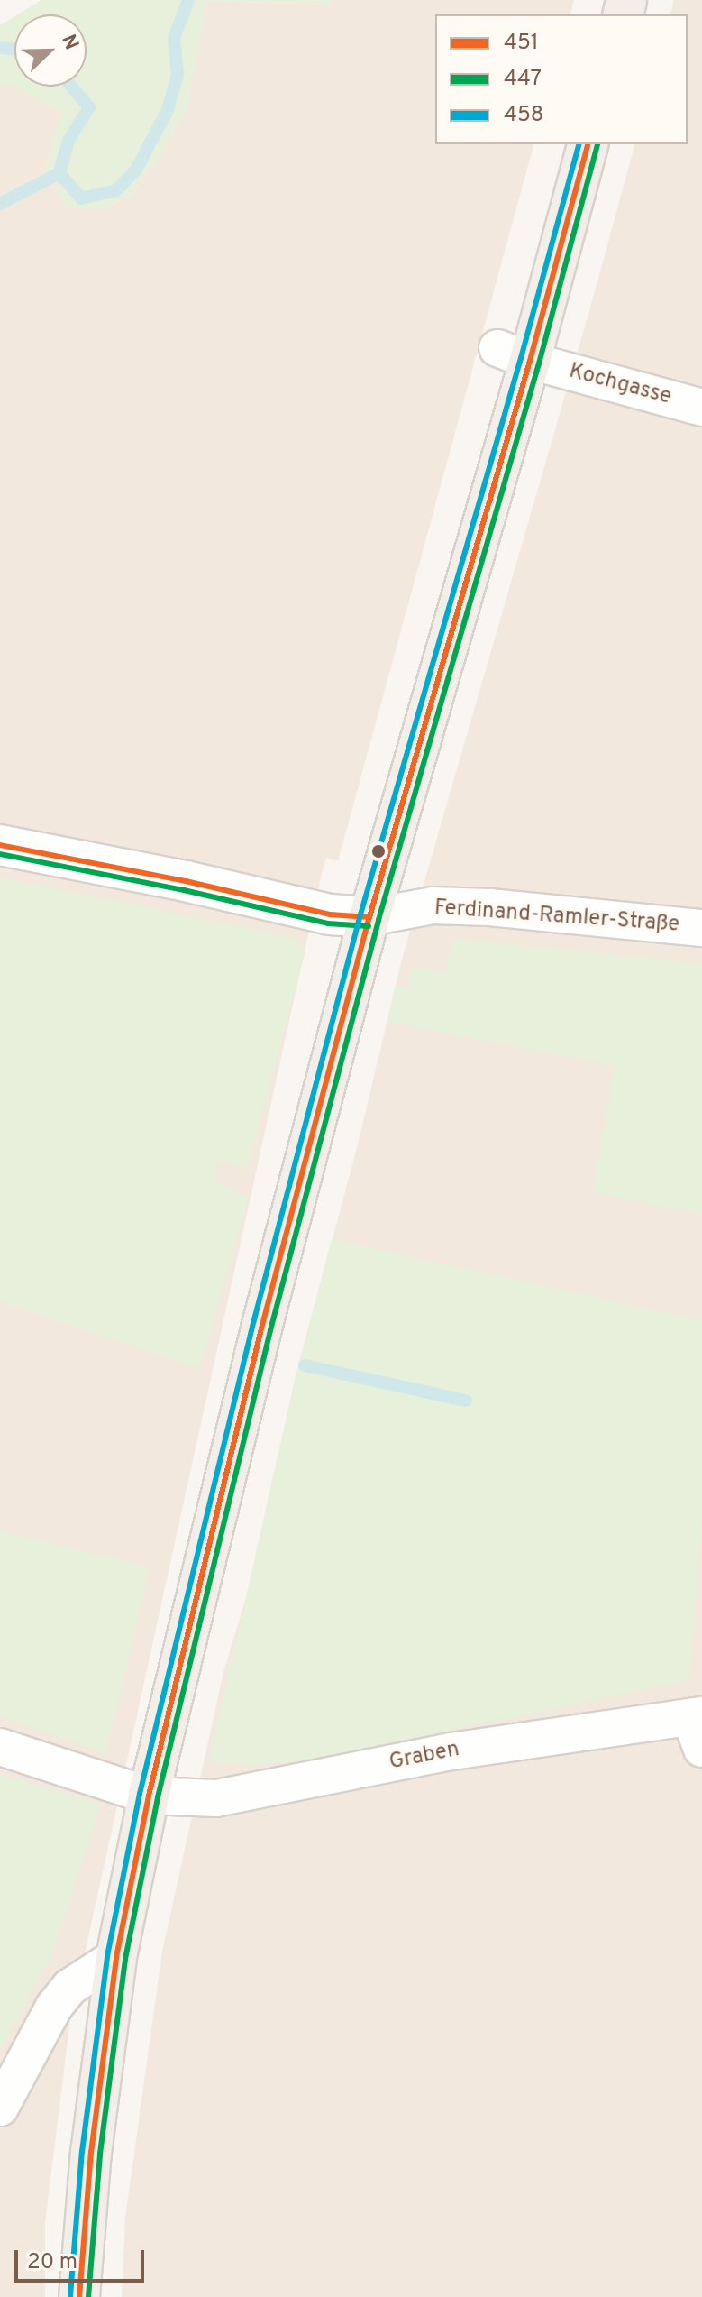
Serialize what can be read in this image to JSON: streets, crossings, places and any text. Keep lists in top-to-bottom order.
{
  "streets": {
    "street": ["Kochgasse", "Ferdinand-Ramler-Straße", "Graben"]
  },
  "lines": ["transit line 451", "transit line 458", "transit line 447"],
  "legend": ["451", "447", "458"],
  "scale_bar": "20 m",
  "north": "top right"
}
